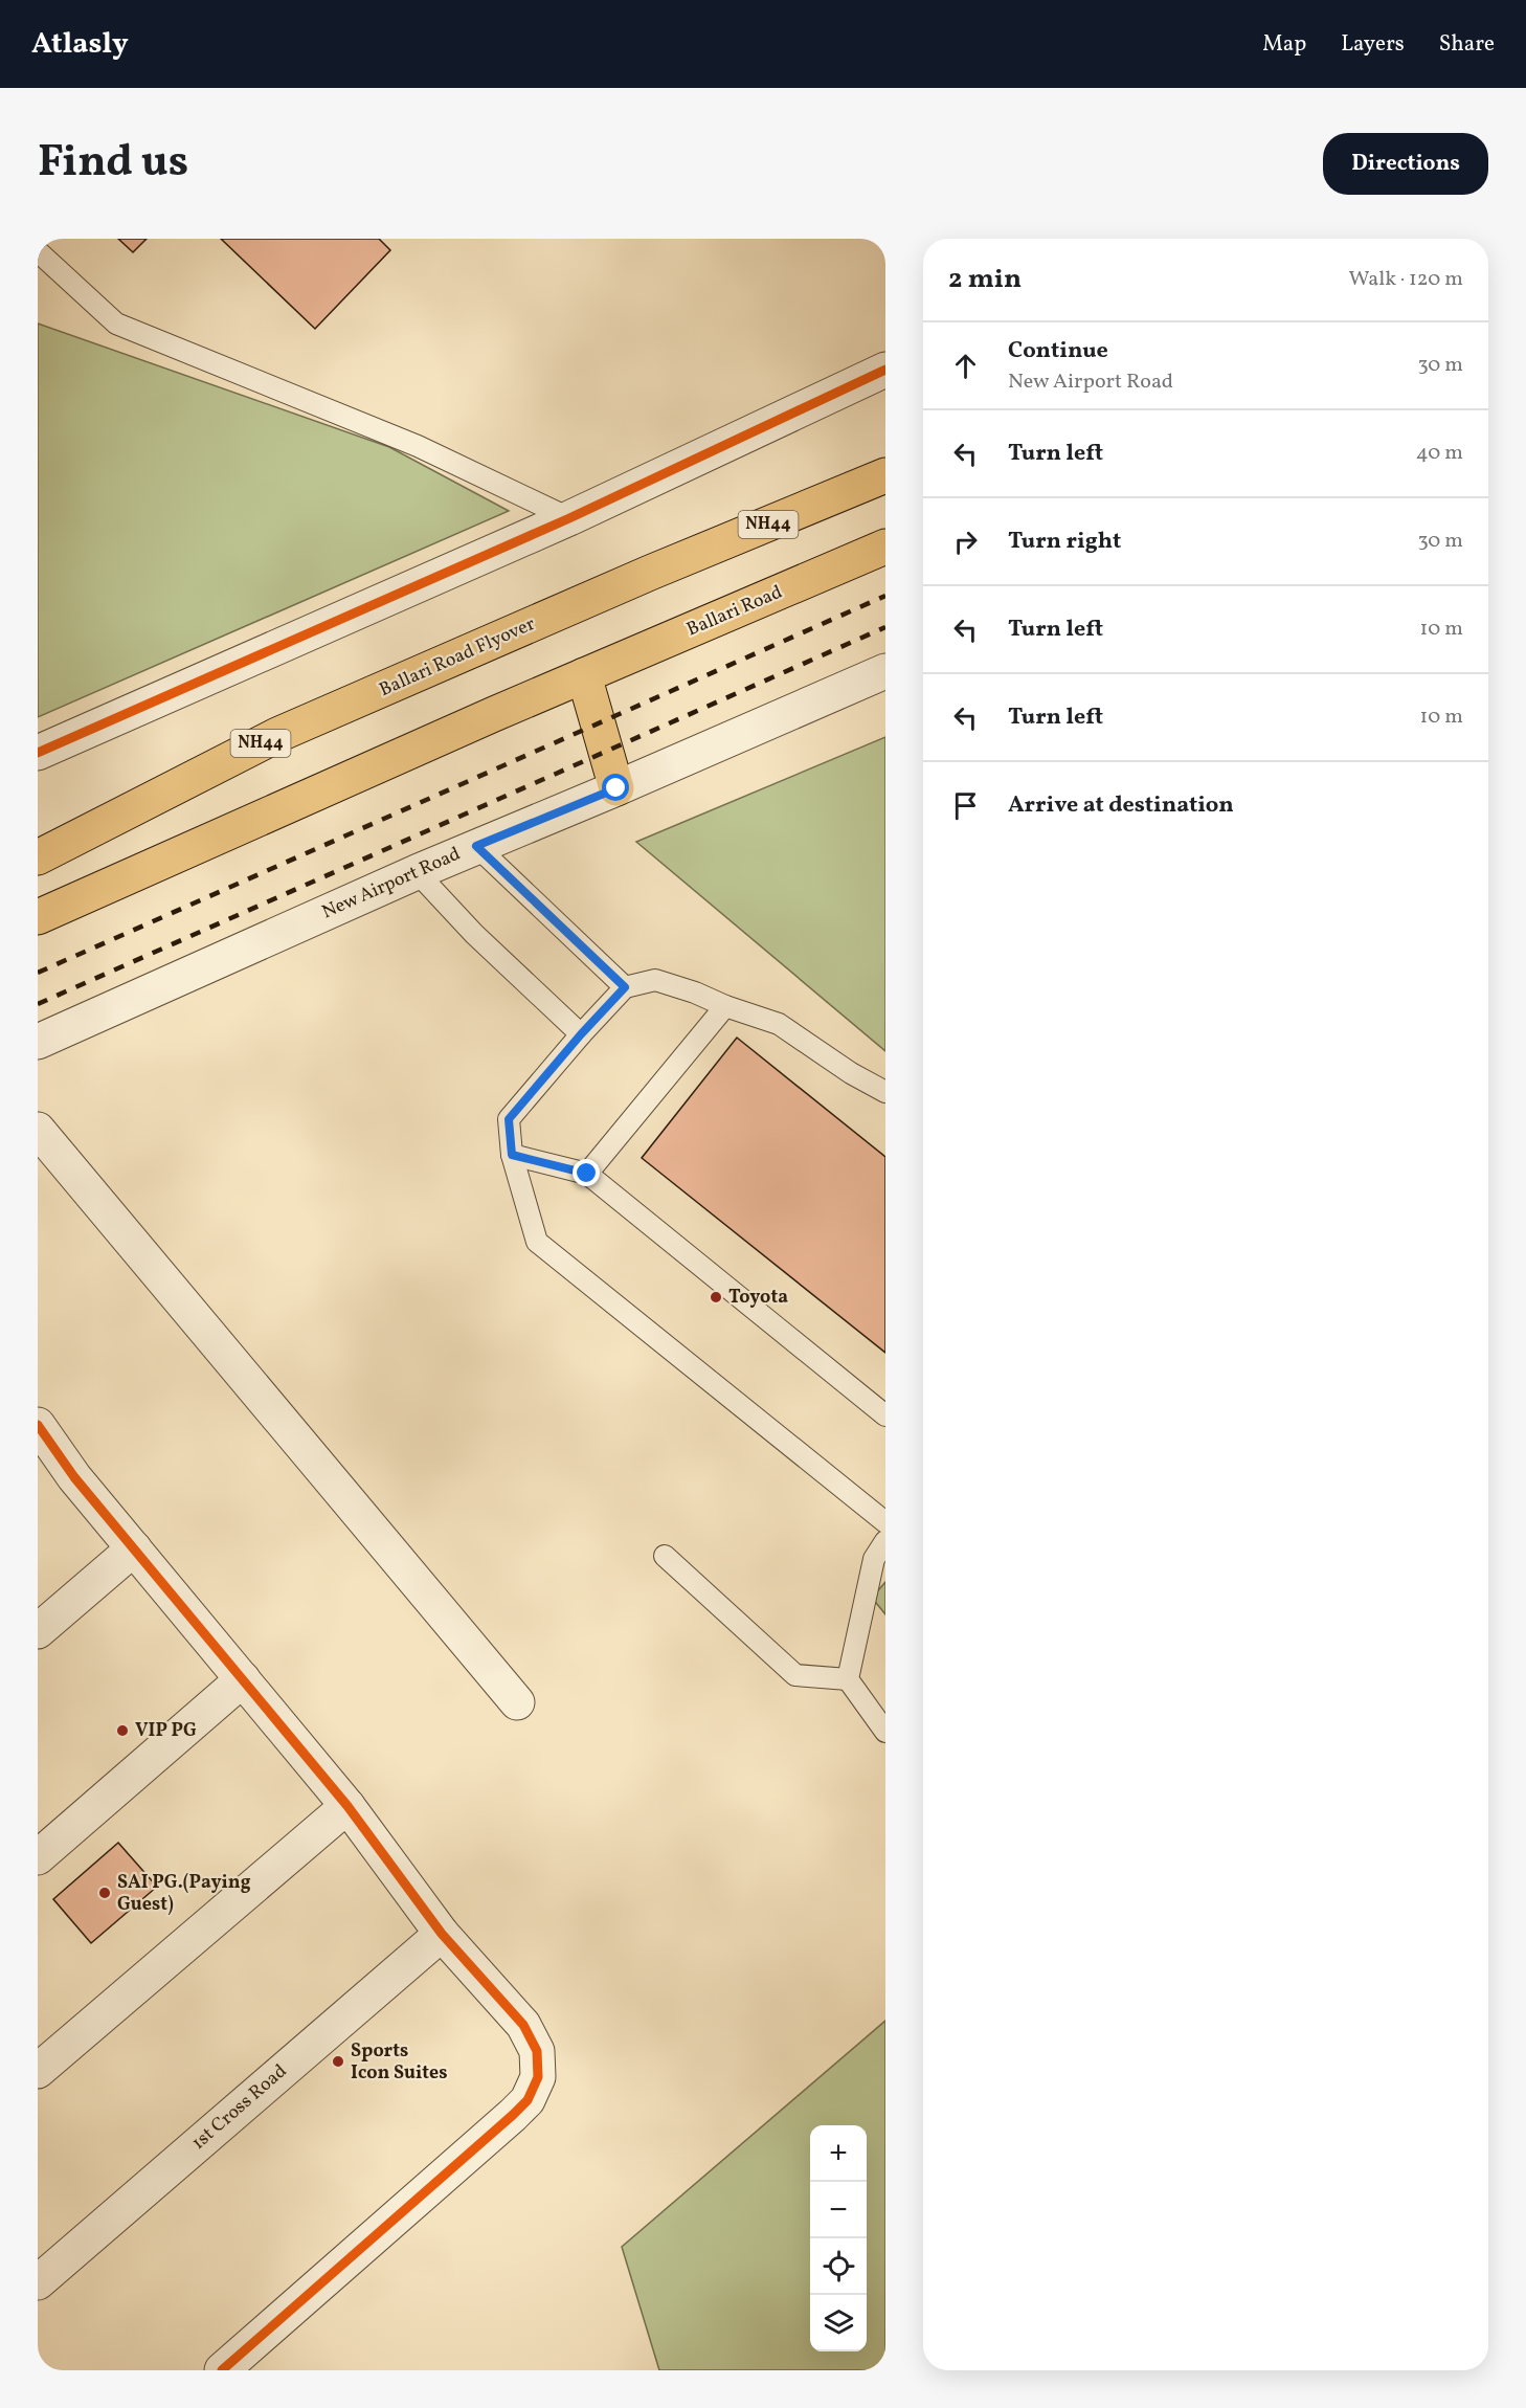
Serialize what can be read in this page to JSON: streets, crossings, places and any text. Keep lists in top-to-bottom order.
{
  "streets": {
    "highway": ["NH44", "Ballari Road", "Ballari Road Flyover"],
    "street": ["New Airport Road", "1st Cross Road"]
  },
  "places": [
    "Toyota",
    "VIP PG",
    "SAI PG.(Paying Guest)",
    "Sports Icon Suites"
  ],
  "page": {
    "header": "Atlasly",
    "nav": ["Map", "Layers", "Share"],
    "title": "Find us",
    "buttons": "Directions",
    "heading": ["2 min", "Walk · 120 m"],
    "list": [
      ["Continue", "New Airport Road", "30 m"],
      ["Turn left", "40 m"],
      ["Turn right", "30 m"],
      ["Turn left", "10 m"],
      ["Turn left", "10 m"],
      "Arrive at destination"
    ],
    "map_buttons": ["+", "−"]
  }
}
